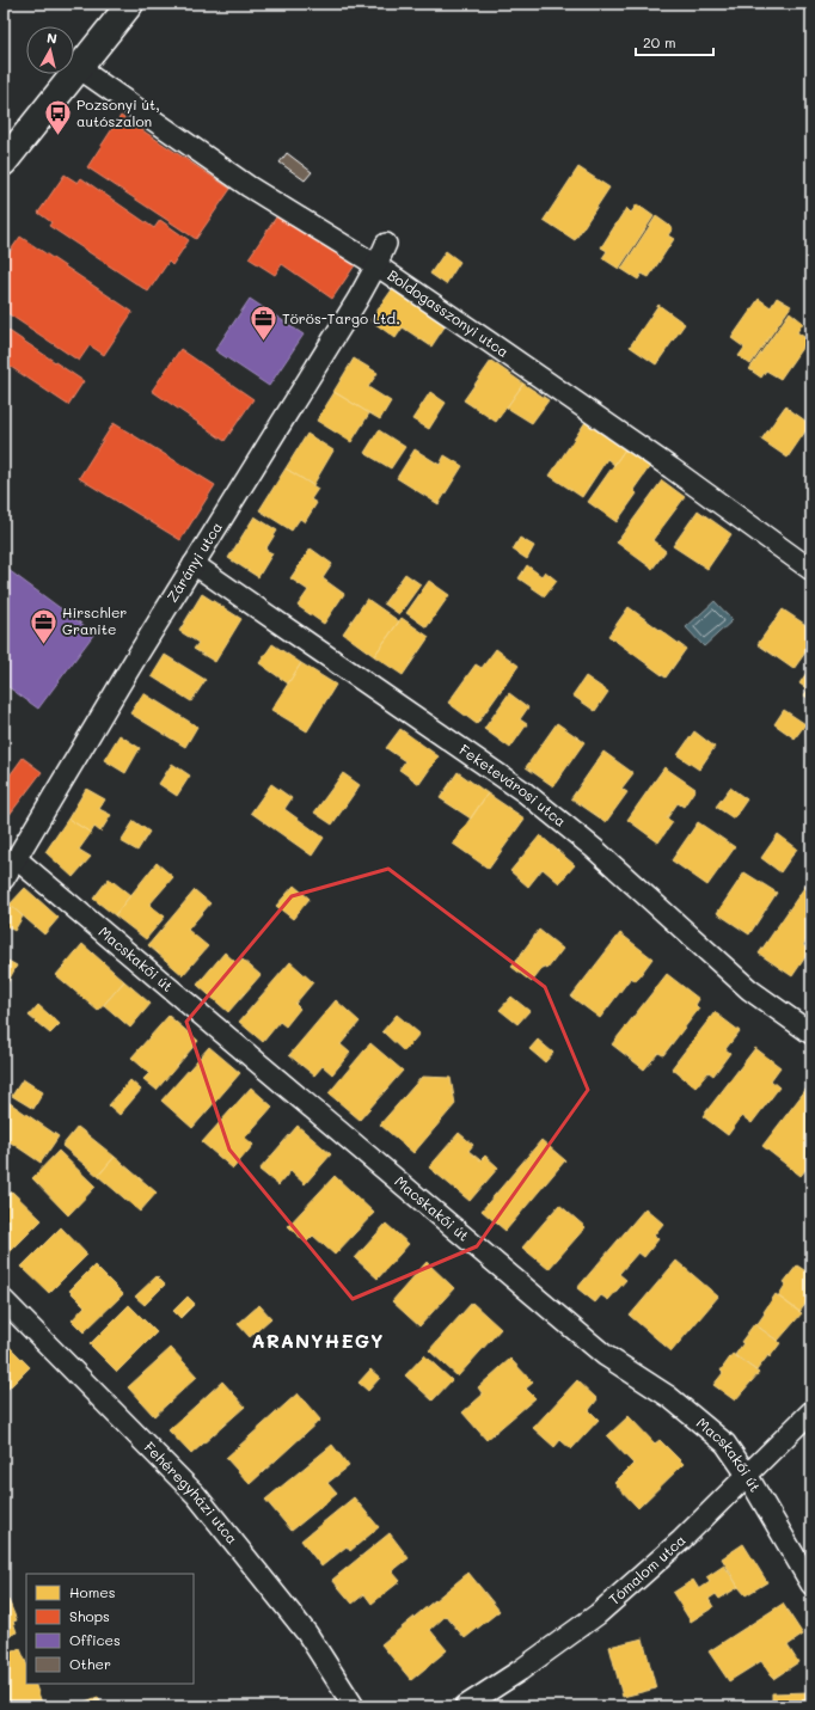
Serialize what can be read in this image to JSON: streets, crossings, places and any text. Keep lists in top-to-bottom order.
{
  "streets": {
    "street": [
      "Boldogasszonyi utca",
      "Zárányi utca",
      "Feketevárosi utca",
      "Macskakői út",
      "Fehéregyházi utca",
      "Tómalom utca"
    ]
  },
  "crossings": [
    ["Boldogasszonyi utca", "Zárányi utca"],
    ["Zárányi utca", "Feketevárosi utca"],
    ["Zárányi utca", "Macskakői út"],
    ["Macskakői út", "Tómalom utca"]
  ],
  "districts": ["ARANYHEGY"],
  "places": {
    "bus stop": ["Pozsonyi út, autószalon"],
    "office": ["Törös-Targo Ltd.", "Hirschler Granite"]
  },
  "legend": [
    "Homes",
    "Shops",
    "Offices",
    "Other"
  ],
  "scale_bar": "20 m",
  "north": "top"
}
